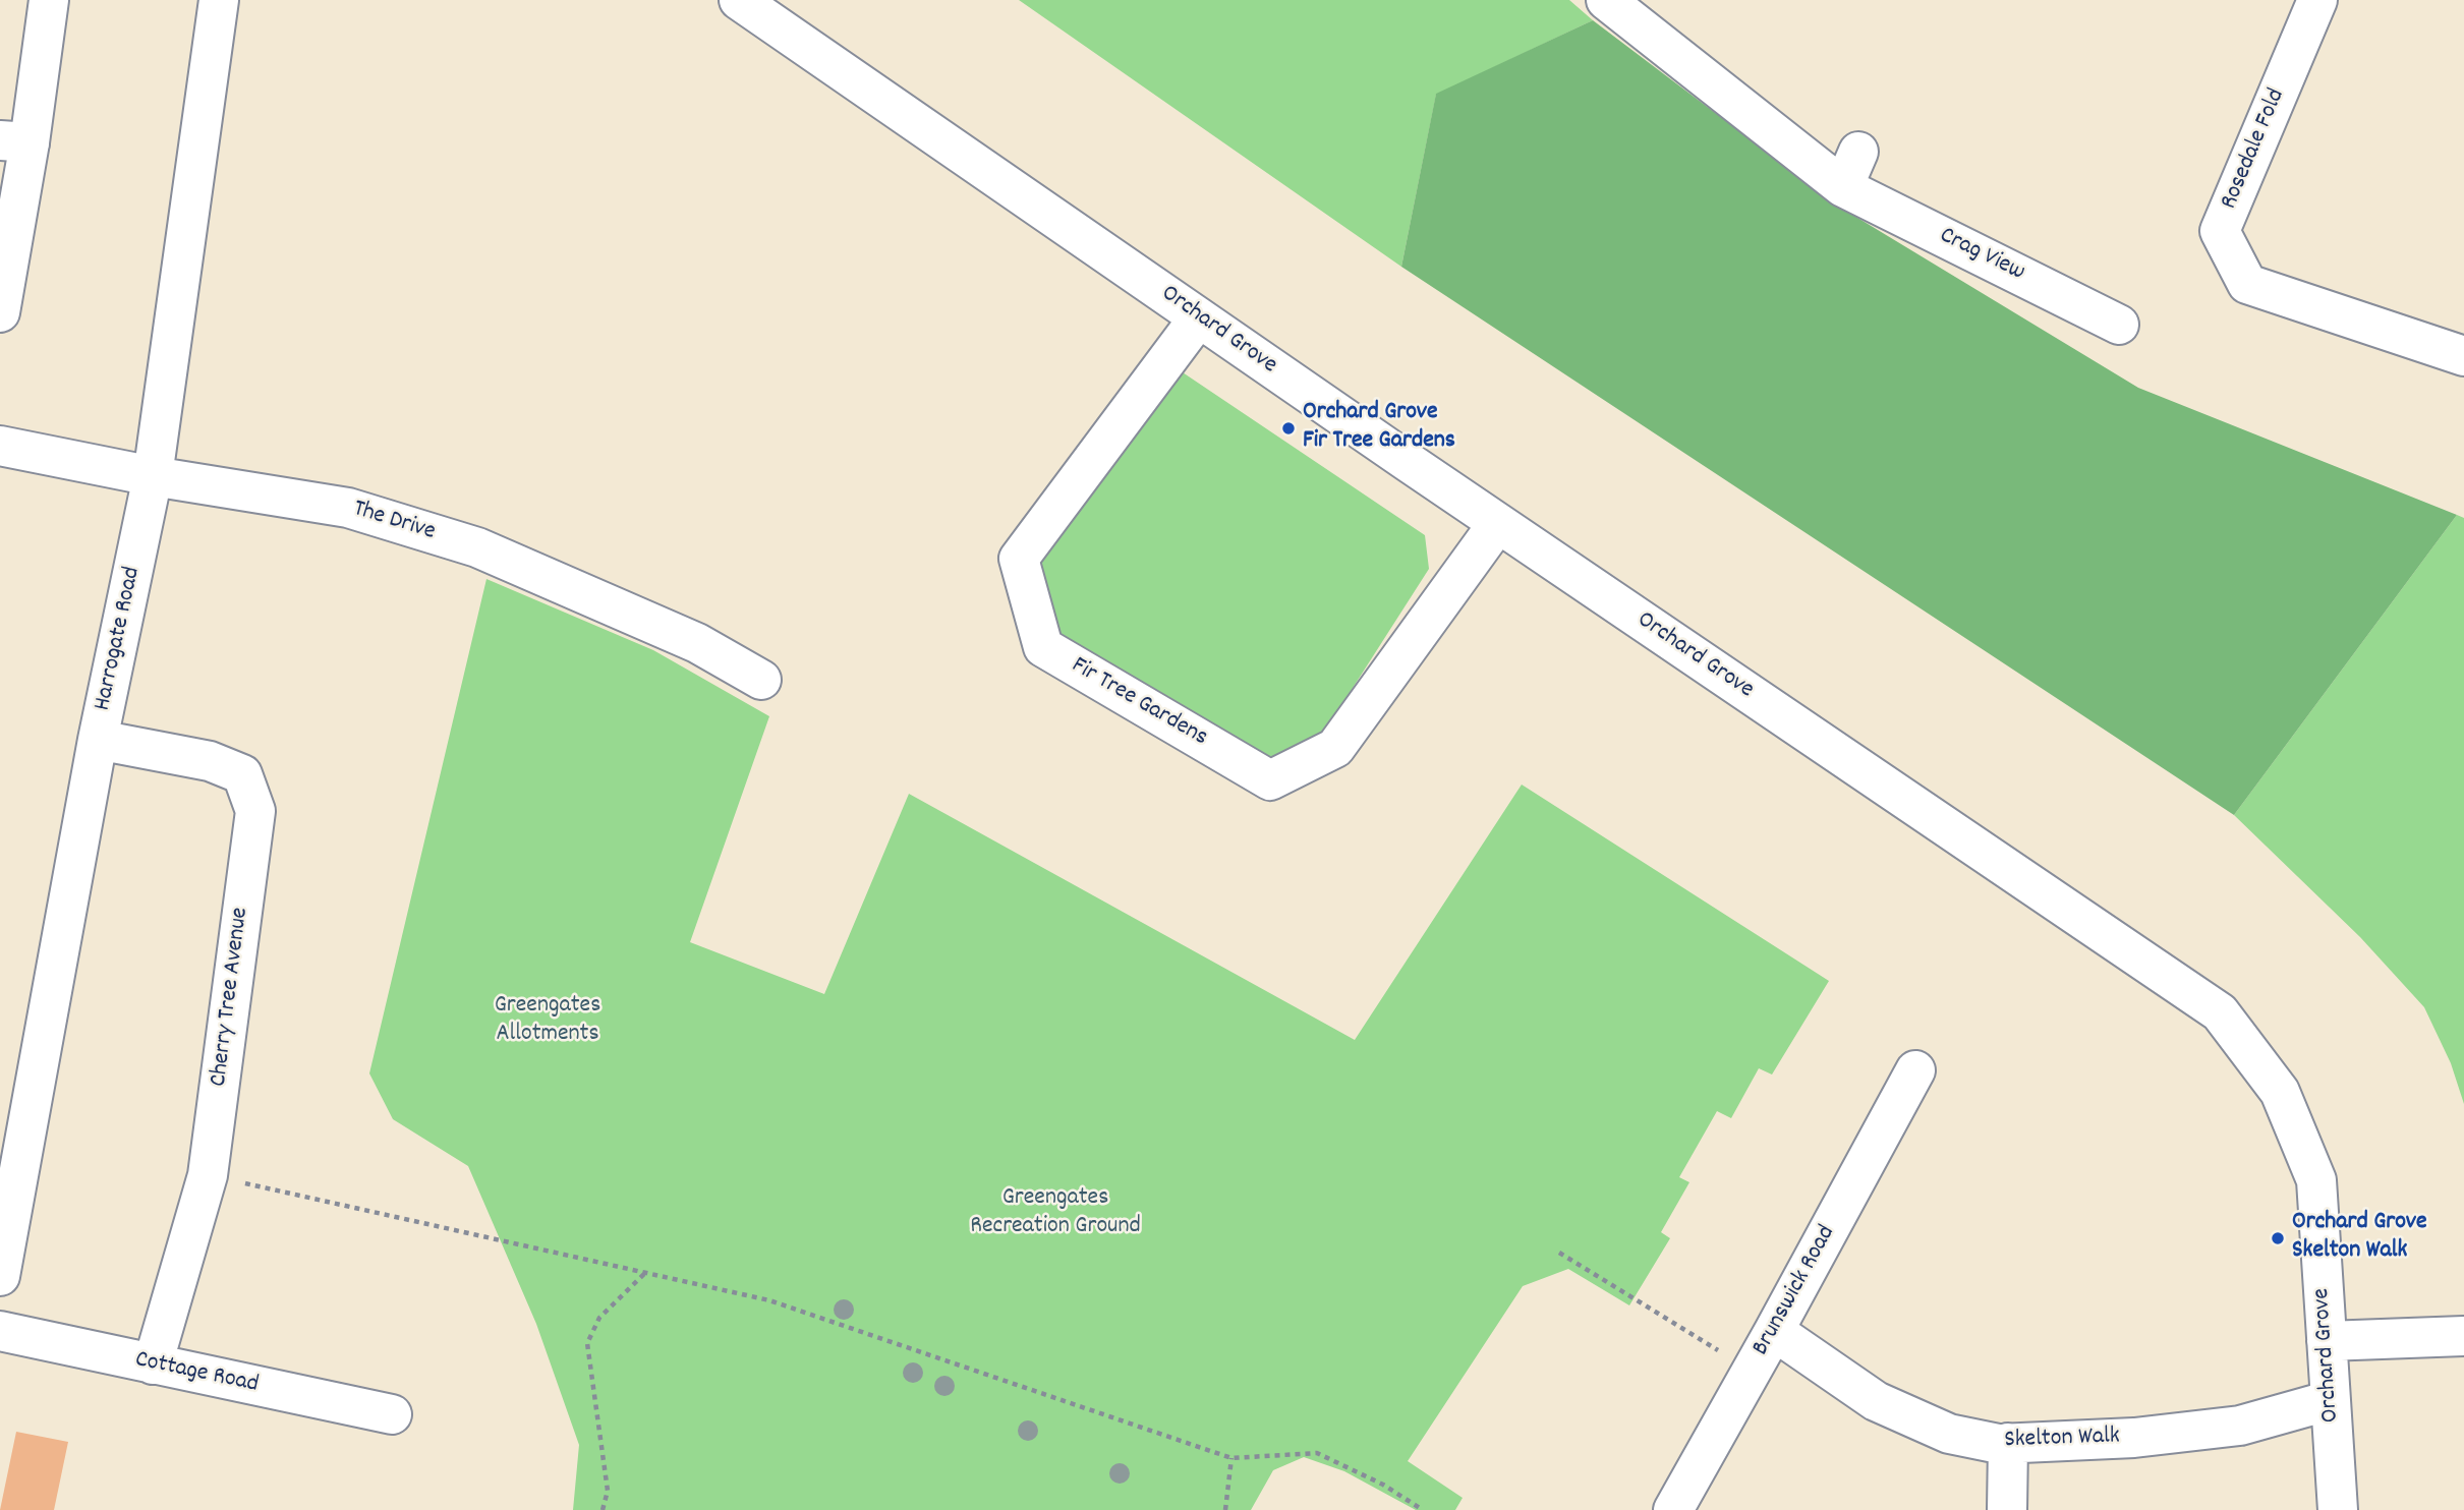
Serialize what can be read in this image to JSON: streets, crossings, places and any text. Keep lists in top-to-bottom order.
{
  "streets": {
    "main road": [
      "Rosedale Fold",
      "Crag View",
      "Orchard Grove",
      "The Drive",
      "Harrogate Road",
      "Fir Tree Gardens",
      "Cherry Tree Avenue",
      "Brunswick Road",
      "Cottage Road",
      "Skelton Walk"
    ]
  },
  "crossings": [
    ["Orchard Grove", "Fir Tree Gardens"],
    ["Orchard Grove", "Skelton Walk"],
    ["The Drive", "Harrogate Road"],
    ["Harrogate Road", "Cherry Tree Avenue"],
    ["Cherry Tree Avenue", "Cottage Road"],
    ["Brunswick Road", "Skelton Walk"]
  ],
  "parks": ["Greengates Allotments", "Greengates Recreation Ground"],
  "places": ["Orchard Grove Fir Tree Gardens", "Orchard Grove Skelton Walk"]
}
